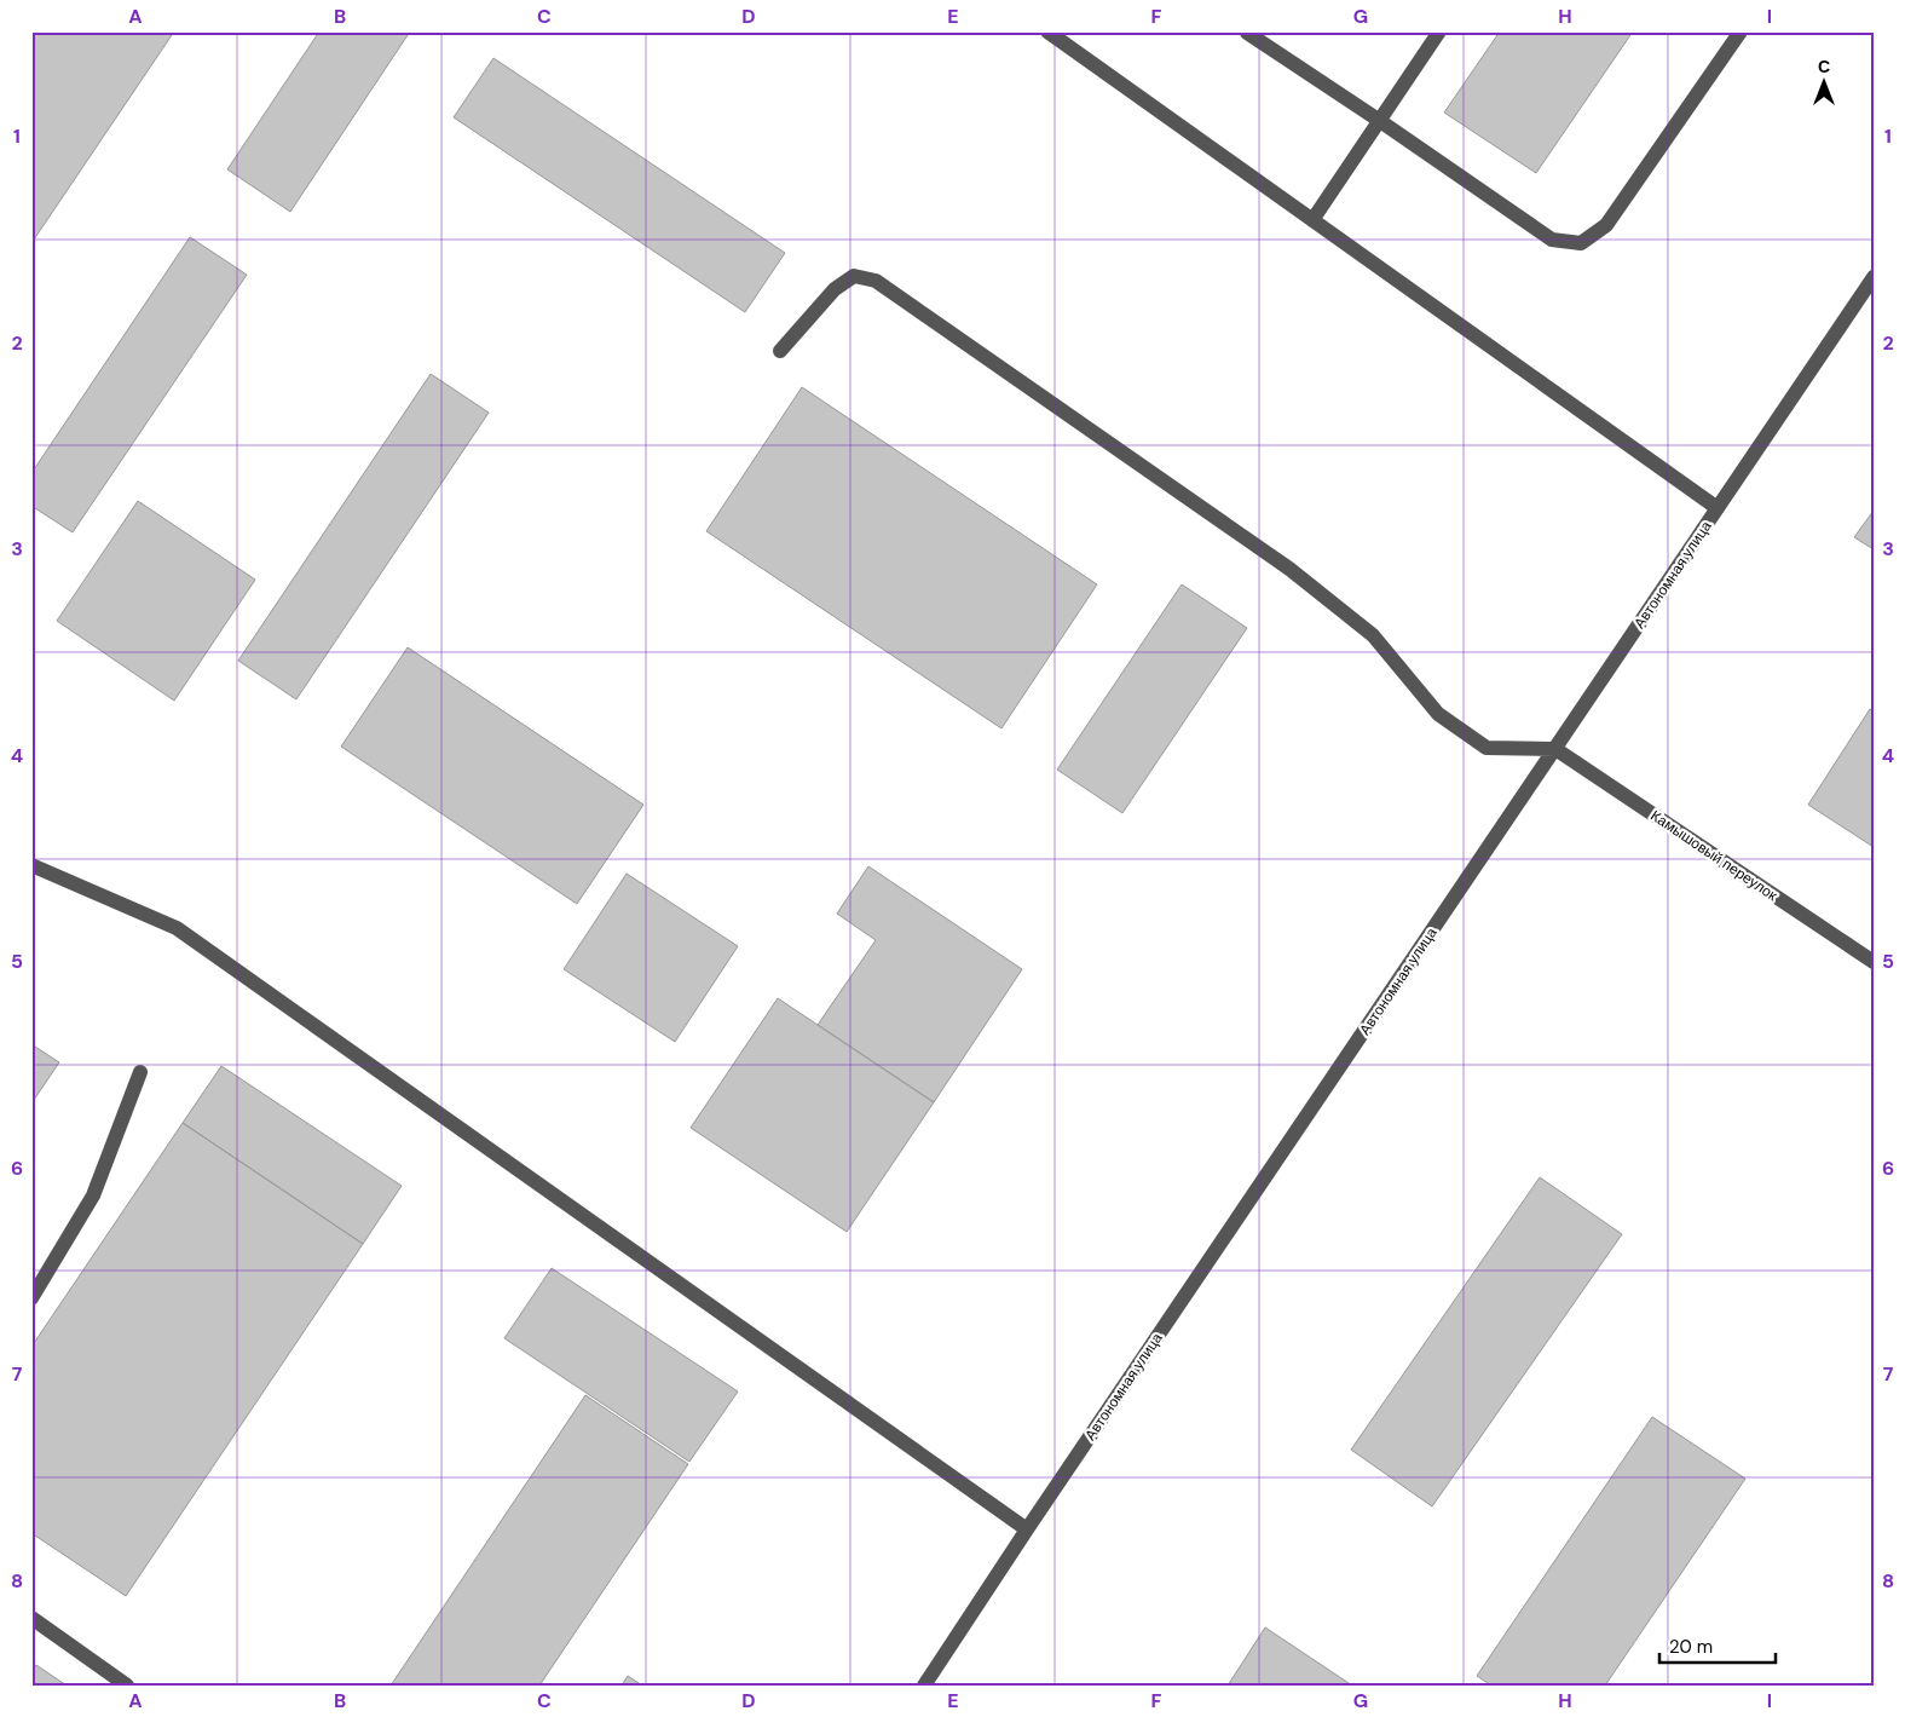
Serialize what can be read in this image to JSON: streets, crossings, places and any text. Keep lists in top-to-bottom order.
{
  "streets": {
    "street": ["Автономная улица", "Камышовый переулок"]
  },
  "crossings": [
    ["Автономная улица", "Камышовый переулок"]
  ],
  "scale_bar": "20 m",
  "north": "top",
  "grid": {
    "columns": [
      "A",
      "B",
      "C",
      "D",
      "E",
      "F",
      "G",
      "H",
      "I"
    ],
    "rows": [
      "1",
      "2",
      "3",
      "4",
      "5",
      "6",
      "7",
      "8"
    ]
  }
}
